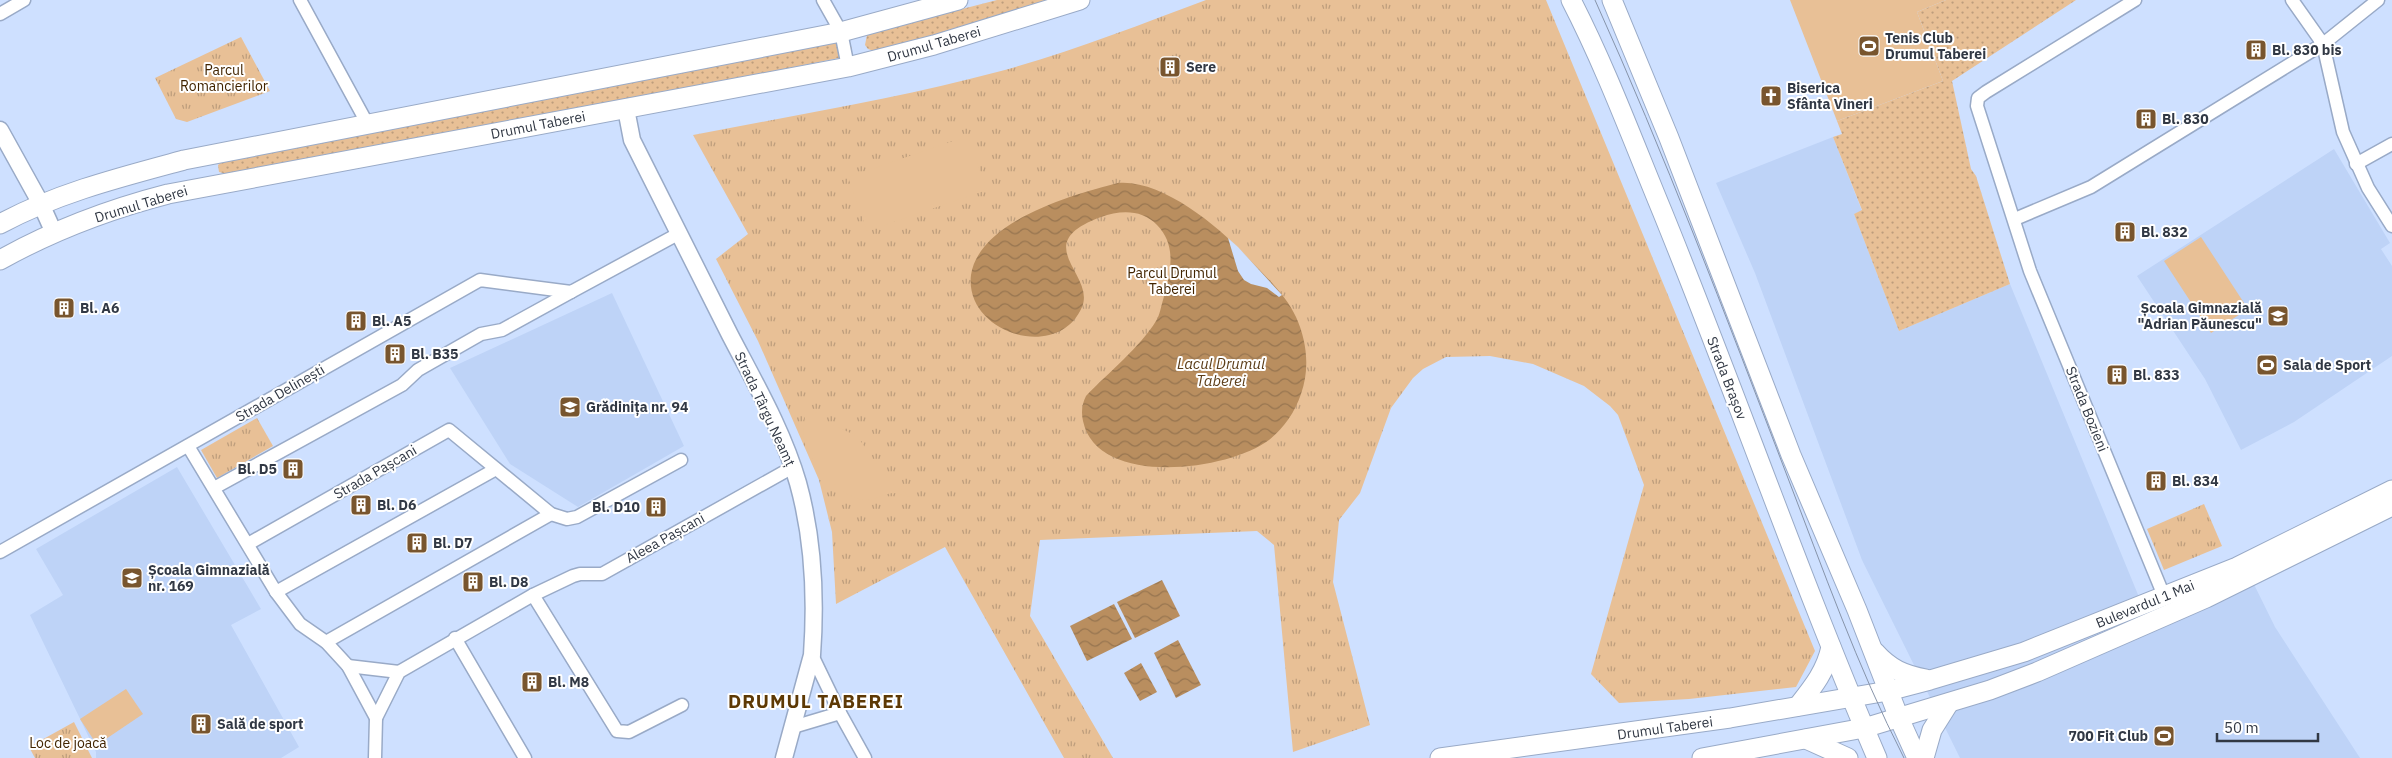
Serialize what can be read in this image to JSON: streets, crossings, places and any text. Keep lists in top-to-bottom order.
{
  "streets": {
    "main road": ["Drumul Taberei", "Strada Brașov", "Bulevardul 1 Mai"],
    "street": [
      "Strada Delinești",
      "Strada Târgu Neamț",
      "Strada Bozieni",
      "Strada Pașcani",
      "Aleea Pașcani"
    ]
  },
  "crossings": [
    ["Drumul Taberei", "Strada Brașov"],
    ["Drumul Taberei", "Strada Târgu Neamț"],
    ["Drumul Taberei", "Bulevardul 1 Mai"],
    ["Strada Târgu Neamț", "Aleea Pașcani"],
    ["Strada Bozieni", "Bulevardul 1 Mai"]
  ],
  "districts": ["DRUMUL TABEREI"],
  "water": ["Lacul Drumul Taberei"],
  "parks": ["Parcul Romancierilor", "Parcul Drumul Taberei", "Loc de joacă"],
  "places": {
    "sports": ["Tenis Club Drumul Taberei", "Sala de Sport", "700 Fit Club"],
    "building": [
      "Bl. 830 bis",
      "Sere",
      "Bl. 830",
      "Bl. 832",
      "Bl. A6",
      "Bl. A5",
      "Bl. B35",
      "Bl. 833",
      "Bl. D5",
      "Bl. 834",
      "Bl. D6",
      "Bl. D10",
      "Bl. D7",
      "Bl. D8",
      "Bl. M8",
      "Sală de sport"
    ],
    "church": ["Biserica Sfânta Vineri"],
    "school or university": ["Școala Gimnazială \"Adrian Păunescu\"", "Grădinița nr. 94", "Școala Gimnazială nr. 169"]
  },
  "scale_bar": "50 m"
}
